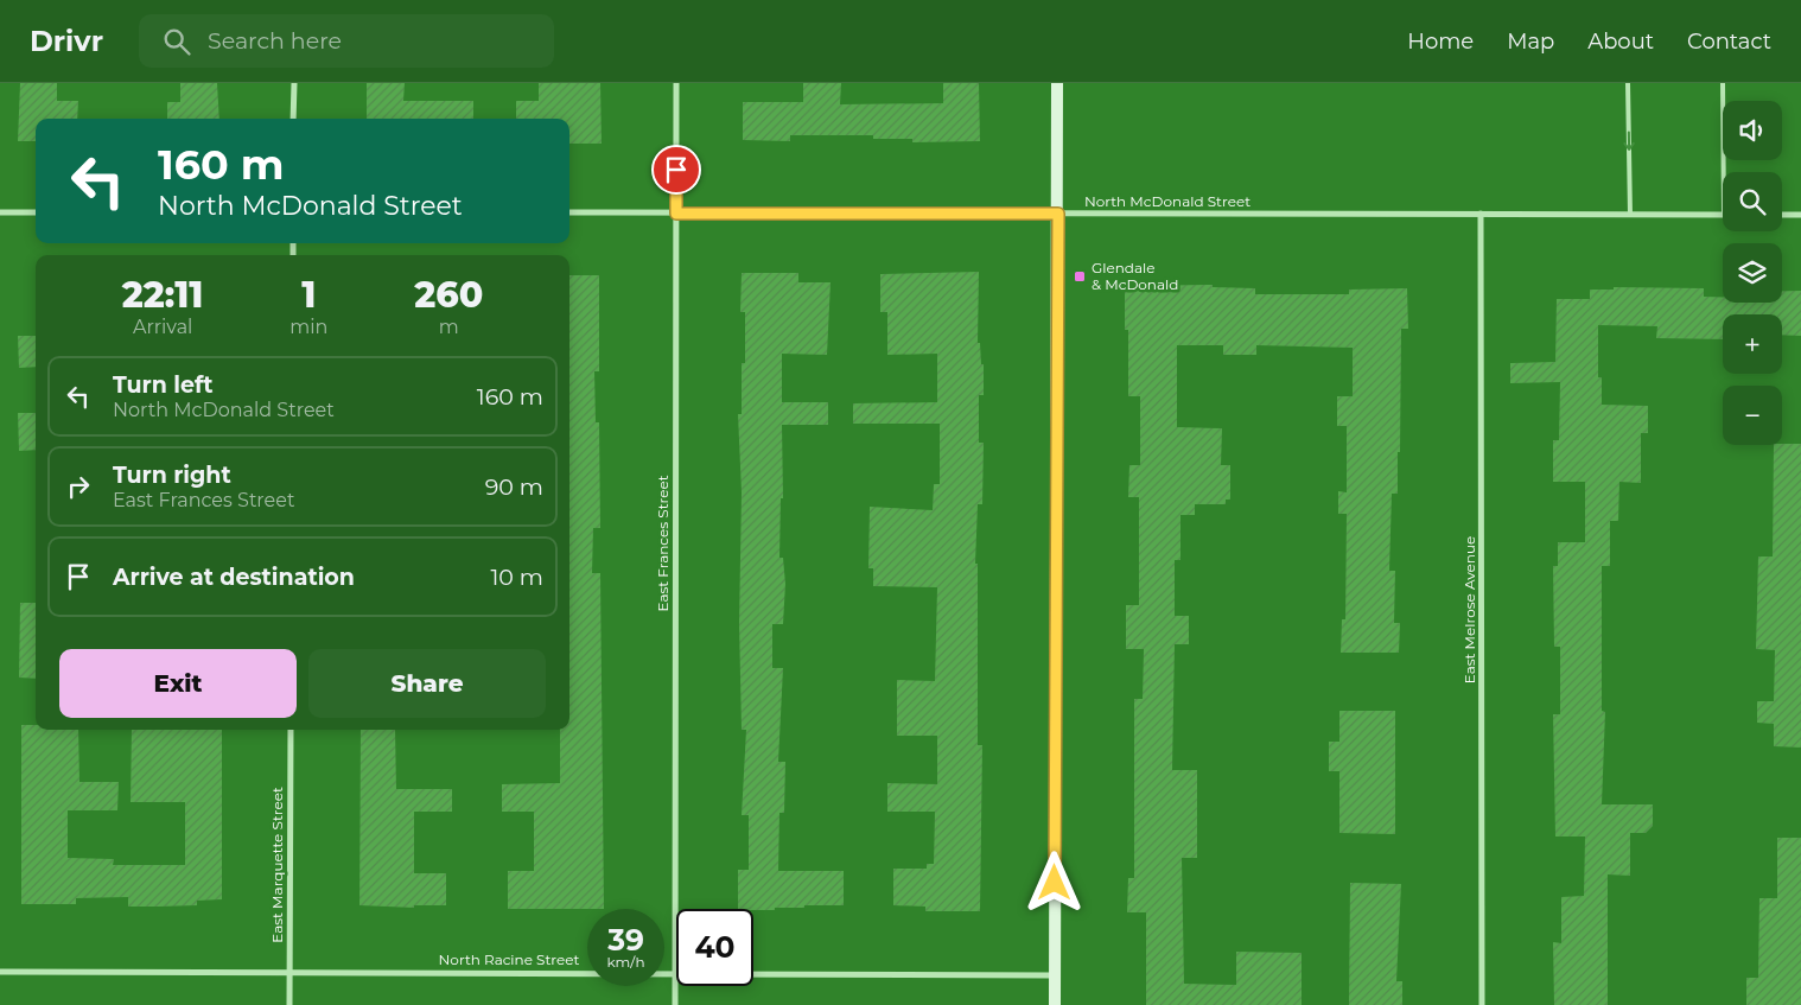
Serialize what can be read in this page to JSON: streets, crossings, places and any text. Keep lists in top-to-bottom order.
{
  "streets": {
    "street": [
      "North McDonald Street",
      "East Frances Street",
      "East Melrose Avenue",
      "East Marquette Street",
      "North Racine Street"
    ]
  },
  "crossings": [
    ["North McDonald Street", "East Frances Street"],
    ["North McDonald Street", "East Melrose Avenue"],
    ["East Frances Street", "North Racine Street"],
    ["East Marquette Street", "North Racine Street"]
  ],
  "places": {
    "transit": ["Glendale & McDonald"]
  },
  "page": {
    "header": "Drivr",
    "search": "Search here",
    "nav": [
      "Home",
      "Map",
      "About",
      "Contact"
    ],
    "map_buttons": ["+", "−"],
    "turn": ["160 m", "North McDonald Street"],
    "eta": [
      "22:11",
      "Arrival",
      "1",
      "min",
      "260",
      "m"
    ],
    "list": [
      {
        "name": "Turn left",
        "note": "North McDonald Street",
        "value": "160 m"
      },
      {
        "name": "Turn right",
        "note": "East Frances Street",
        "value": "90 m"
      },
      {
        "name": "Arrive at destination",
        "value": "10 m"
      }
    ],
    "buttons": ["Exit", "Share"],
    "speed": "39 km/h",
    "limit": "40"
  }
}
